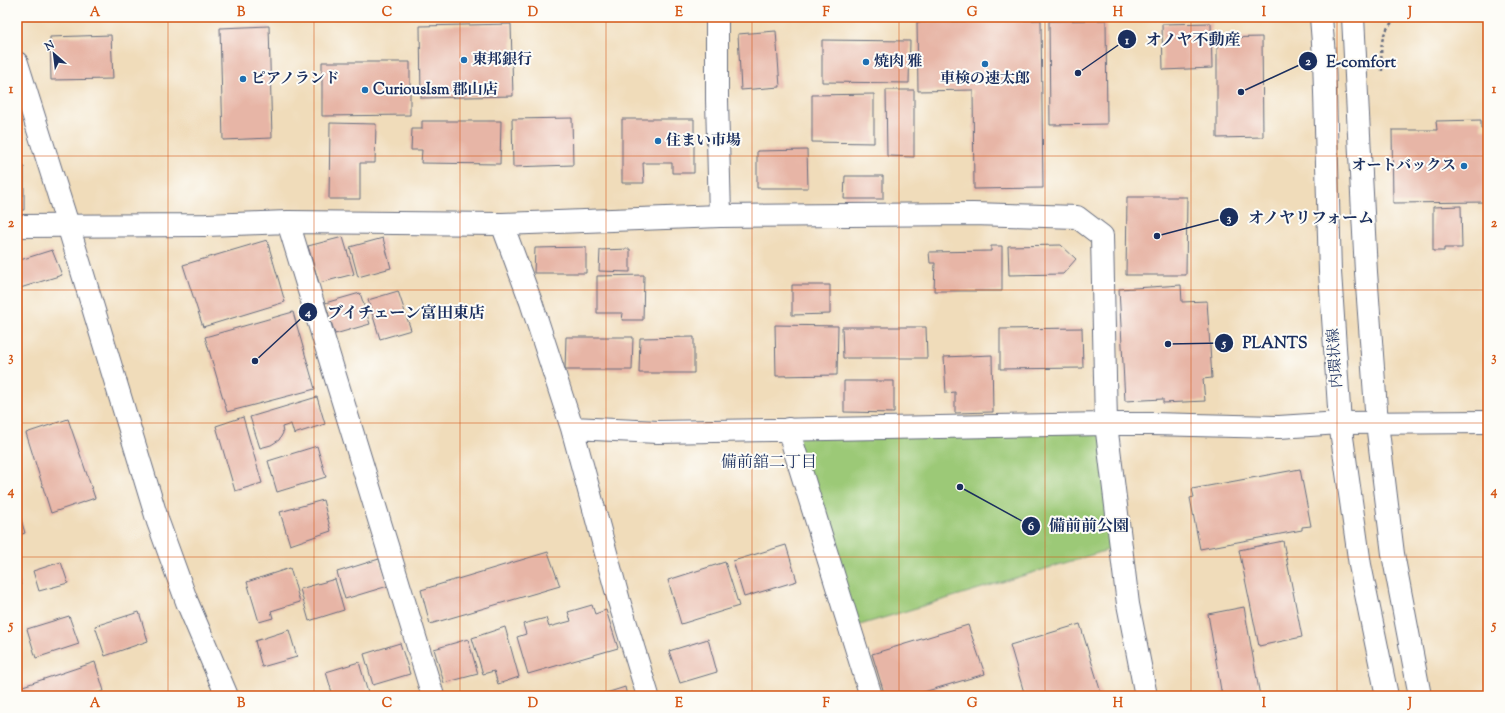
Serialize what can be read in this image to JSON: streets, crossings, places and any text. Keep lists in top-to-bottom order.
{
  "streets": {
    "street": ["内環状線"]
  },
  "districts": ["備前舘二丁目"],
  "places": [
    "東邦銀行",
    "焼肉 雅",
    "車検の速太郎",
    "オノヤ不動産",
    "ピアノランド",
    "CuriousIsm 郡山店",
    "E-comfort",
    "住まい市場",
    "オートバックス",
    "オノヤリフォーム",
    "PLANTS",
    "ブイチェーン富田東店",
    "備前前公園"
  ],
  "north": "top left",
  "grid": {
    "columns": [
      "A",
      "B",
      "C",
      "D",
      "E",
      "F",
      "G",
      "H",
      "I",
      "J"
    ],
    "rows": [
      "1",
      "2",
      "3",
      "4",
      "5"
    ]
  }
}
